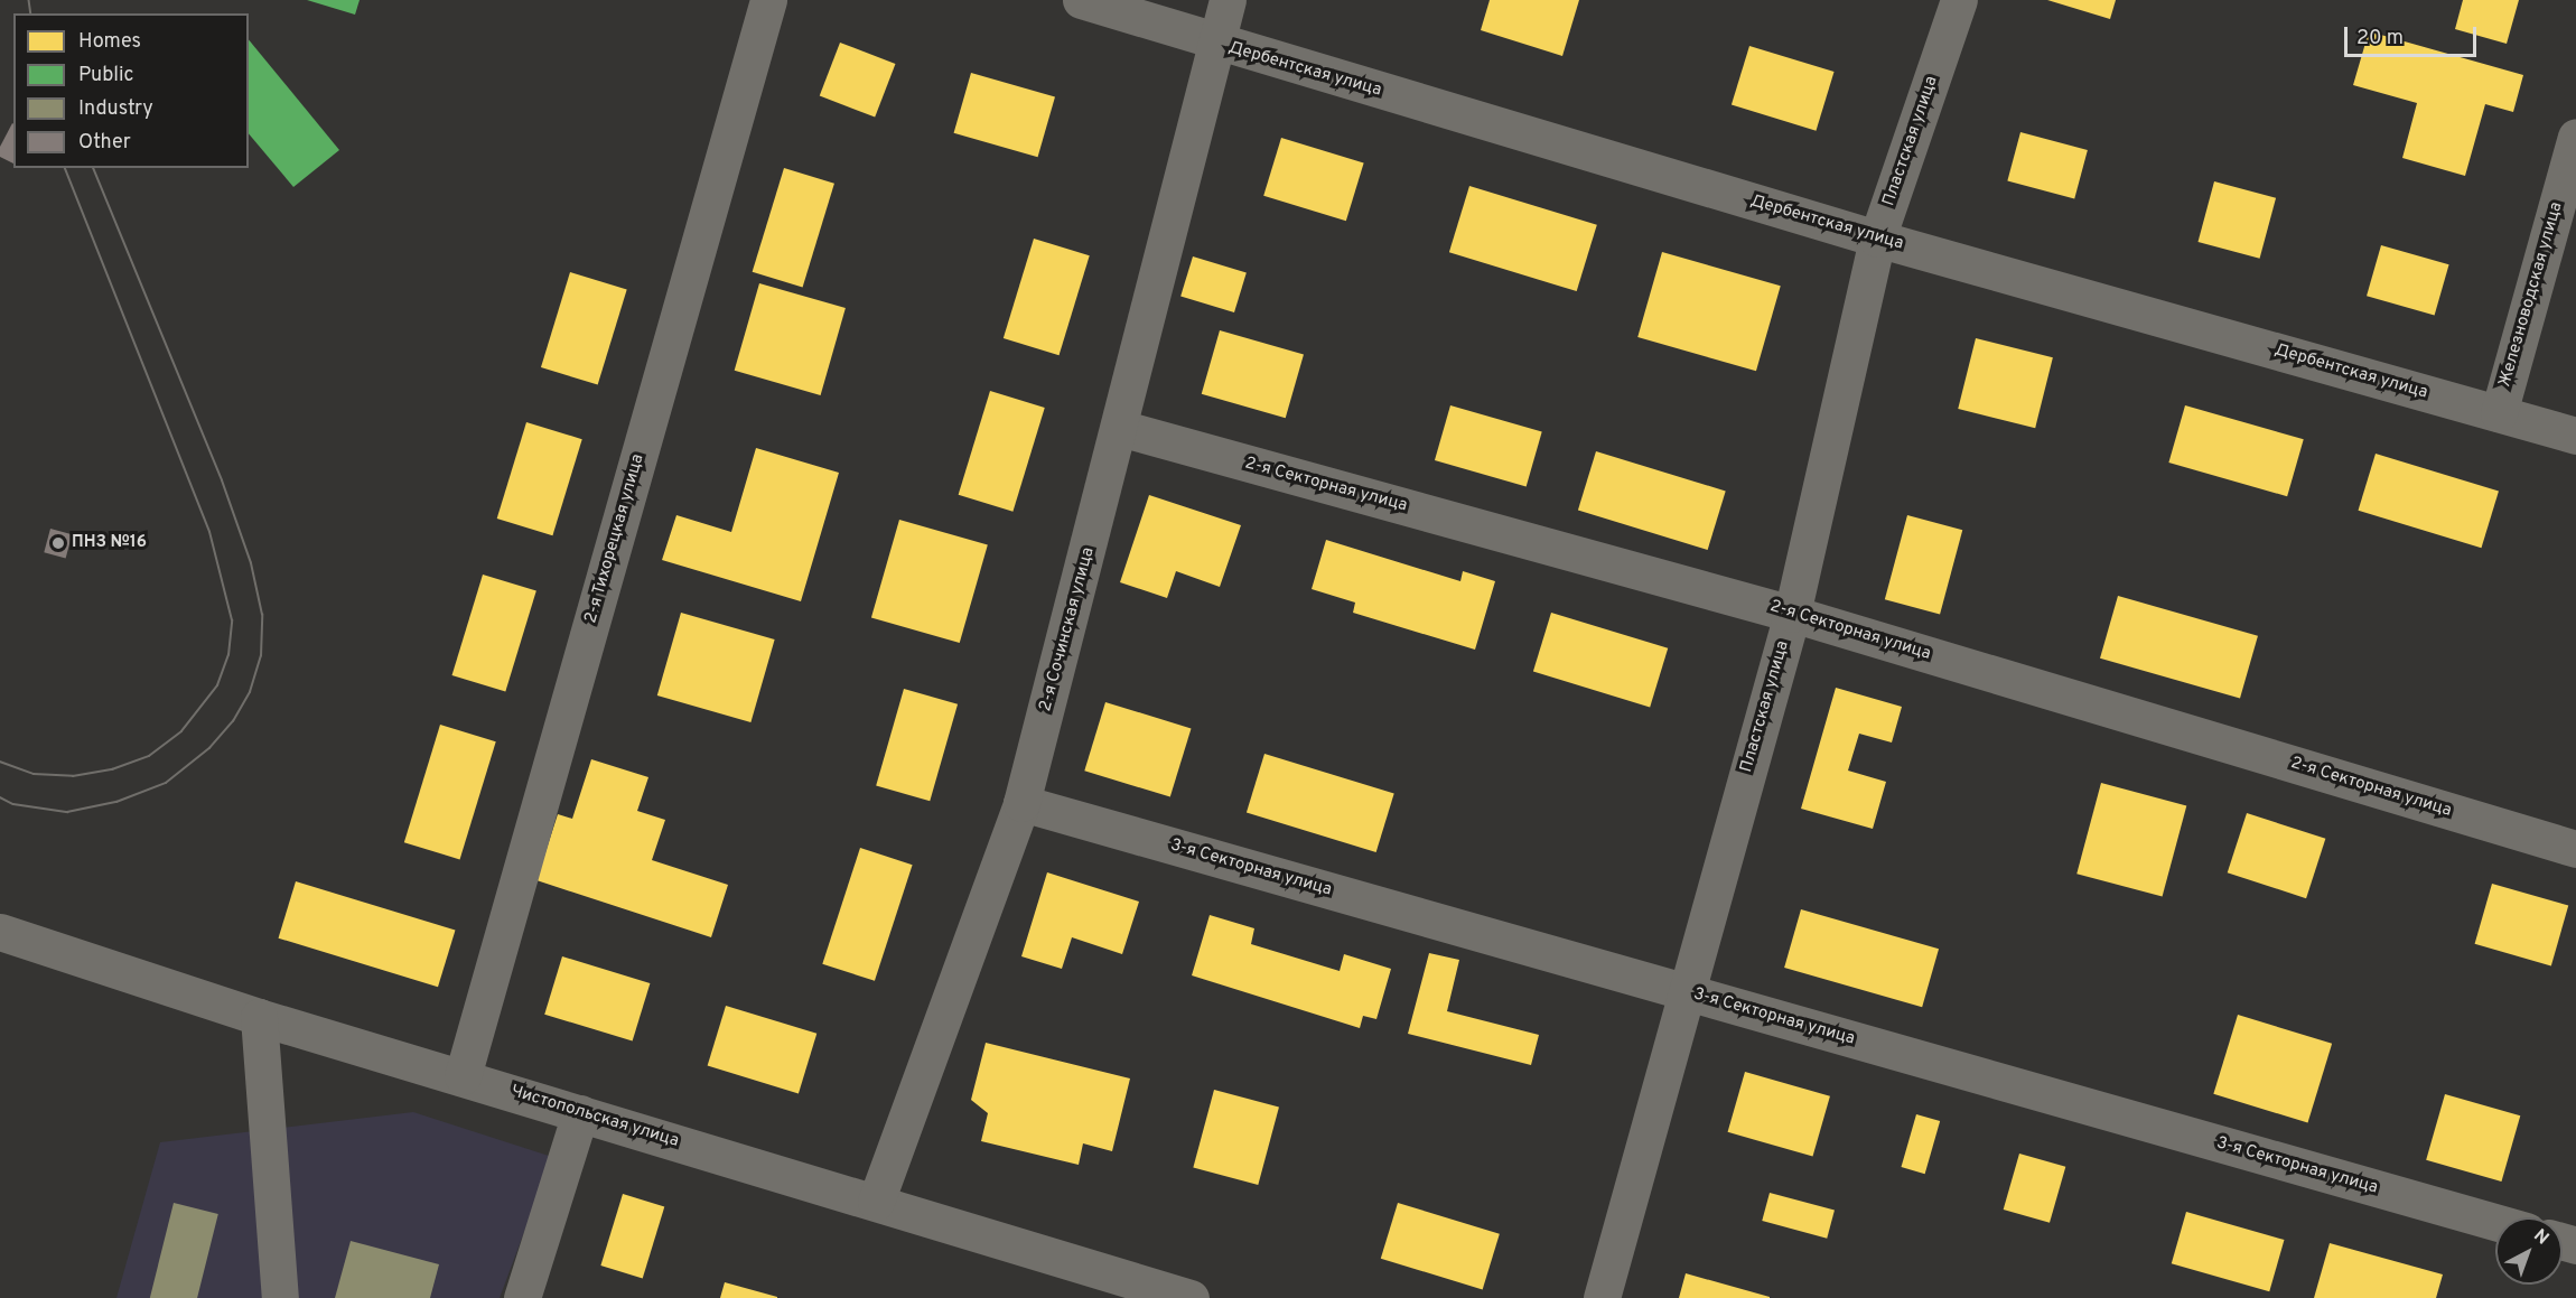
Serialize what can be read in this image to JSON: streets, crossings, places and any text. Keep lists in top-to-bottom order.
{
  "streets": {
    "street": [
      "Дербентская улица",
      "Пластская улица",
      "Железноводская улица",
      "2-я Секторная улица",
      "2-я Тихорецкая улица",
      "2-я Сочинская улица",
      "3-я Секторная улица",
      "Чистопольская улица"
    ]
  },
  "crossings": [
    ["Дербентская улица", "Пластская улица"],
    ["Дербентская улица", "Железноводская улица"],
    ["Дербентская улица", "2-я Сочинская улица"],
    ["Пластская улица", "2-я Секторная улица"],
    ["Пластская улица", "3-я Секторная улица"],
    ["2-я Секторная улица", "2-я Сочинская улица"],
    ["2-я Тихорецкая улица", "Чистопольская улица"],
    ["2-я Сочинская улица", "3-я Секторная улица"],
    ["2-я Сочинская улица", "Чистопольская улица"]
  ],
  "places": ["ПНЗ №16"],
  "legend": [
    "Homes",
    "Public",
    "Industry",
    "Other"
  ],
  "scale_bar": "20 m",
  "north": "top right"
}
